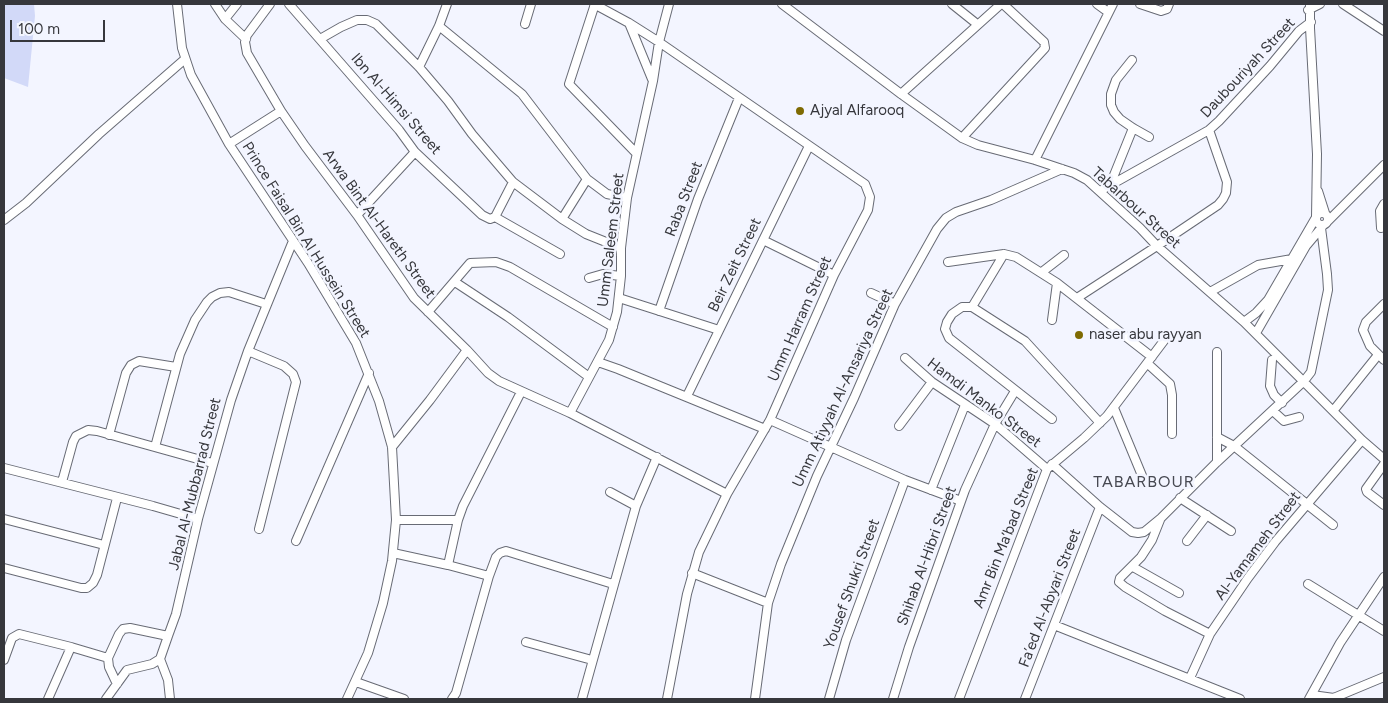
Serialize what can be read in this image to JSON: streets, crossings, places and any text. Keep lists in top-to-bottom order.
{
  "streets": {
    "street": [
      "Daubouriyah Street",
      "Ibn Al-Himsi Street",
      "Raba Street",
      "Tabarbour Street",
      "Arwa Bint Al-Hareth Street",
      "Prince Faisal Bin Al Hussein Street",
      "Umm Saleem Street",
      "Beir Zeit Street",
      "Umm Harram Street",
      "Umm Atiyyah Al-Ansariya Street",
      "Hamdi Manko Street",
      "Jabal Al-Mubbarrad Street",
      "Amr Bin Ma’bad Street",
      "Al-Yamameh Street",
      "Shihab Al-Hibri Street",
      "Yousef Shukri Street",
      "Fa’ed Al-Abyari Street"
    ]
  },
  "crossings": [
    ["Daubouriyah Street", "Tabarbour Street"],
    ["Raba Street", "Umm Harram Street"],
    ["Tabarbour Street", "Umm Atiyyah Al-Ansariya Street"],
    ["Tabarbour Street", "Hamdi Manko Street"],
    ["Tabarbour Street", "Al-Yamameh Street"],
    ["Arwa Bint Al-Hareth Street", "Umm Saleem Street"],
    ["Arwa Bint Al-Hareth Street", "Umm Harram Street"],
    ["Prince Faisal Bin Al Hussein Street", "Jabal Al-Mubbarrad Street"],
    ["Umm Saleem Street", "Umm Harram Street"],
    ["Beir Zeit Street", "Umm Harram Street"],
    ["Hamdi Manko Street", "Amr Bin Ma’bad Street"],
    ["Hamdi Manko Street", "Shihab Al-Hibri Street"],
    ["Hamdi Manko Street", "Fa’ed Al-Abyari Street"]
  ],
  "districts": ["TABARBOUR"],
  "places": ["Ajyal Alfarooq", "naser abu rayyan"],
  "scale_bar": "100 m"
}
